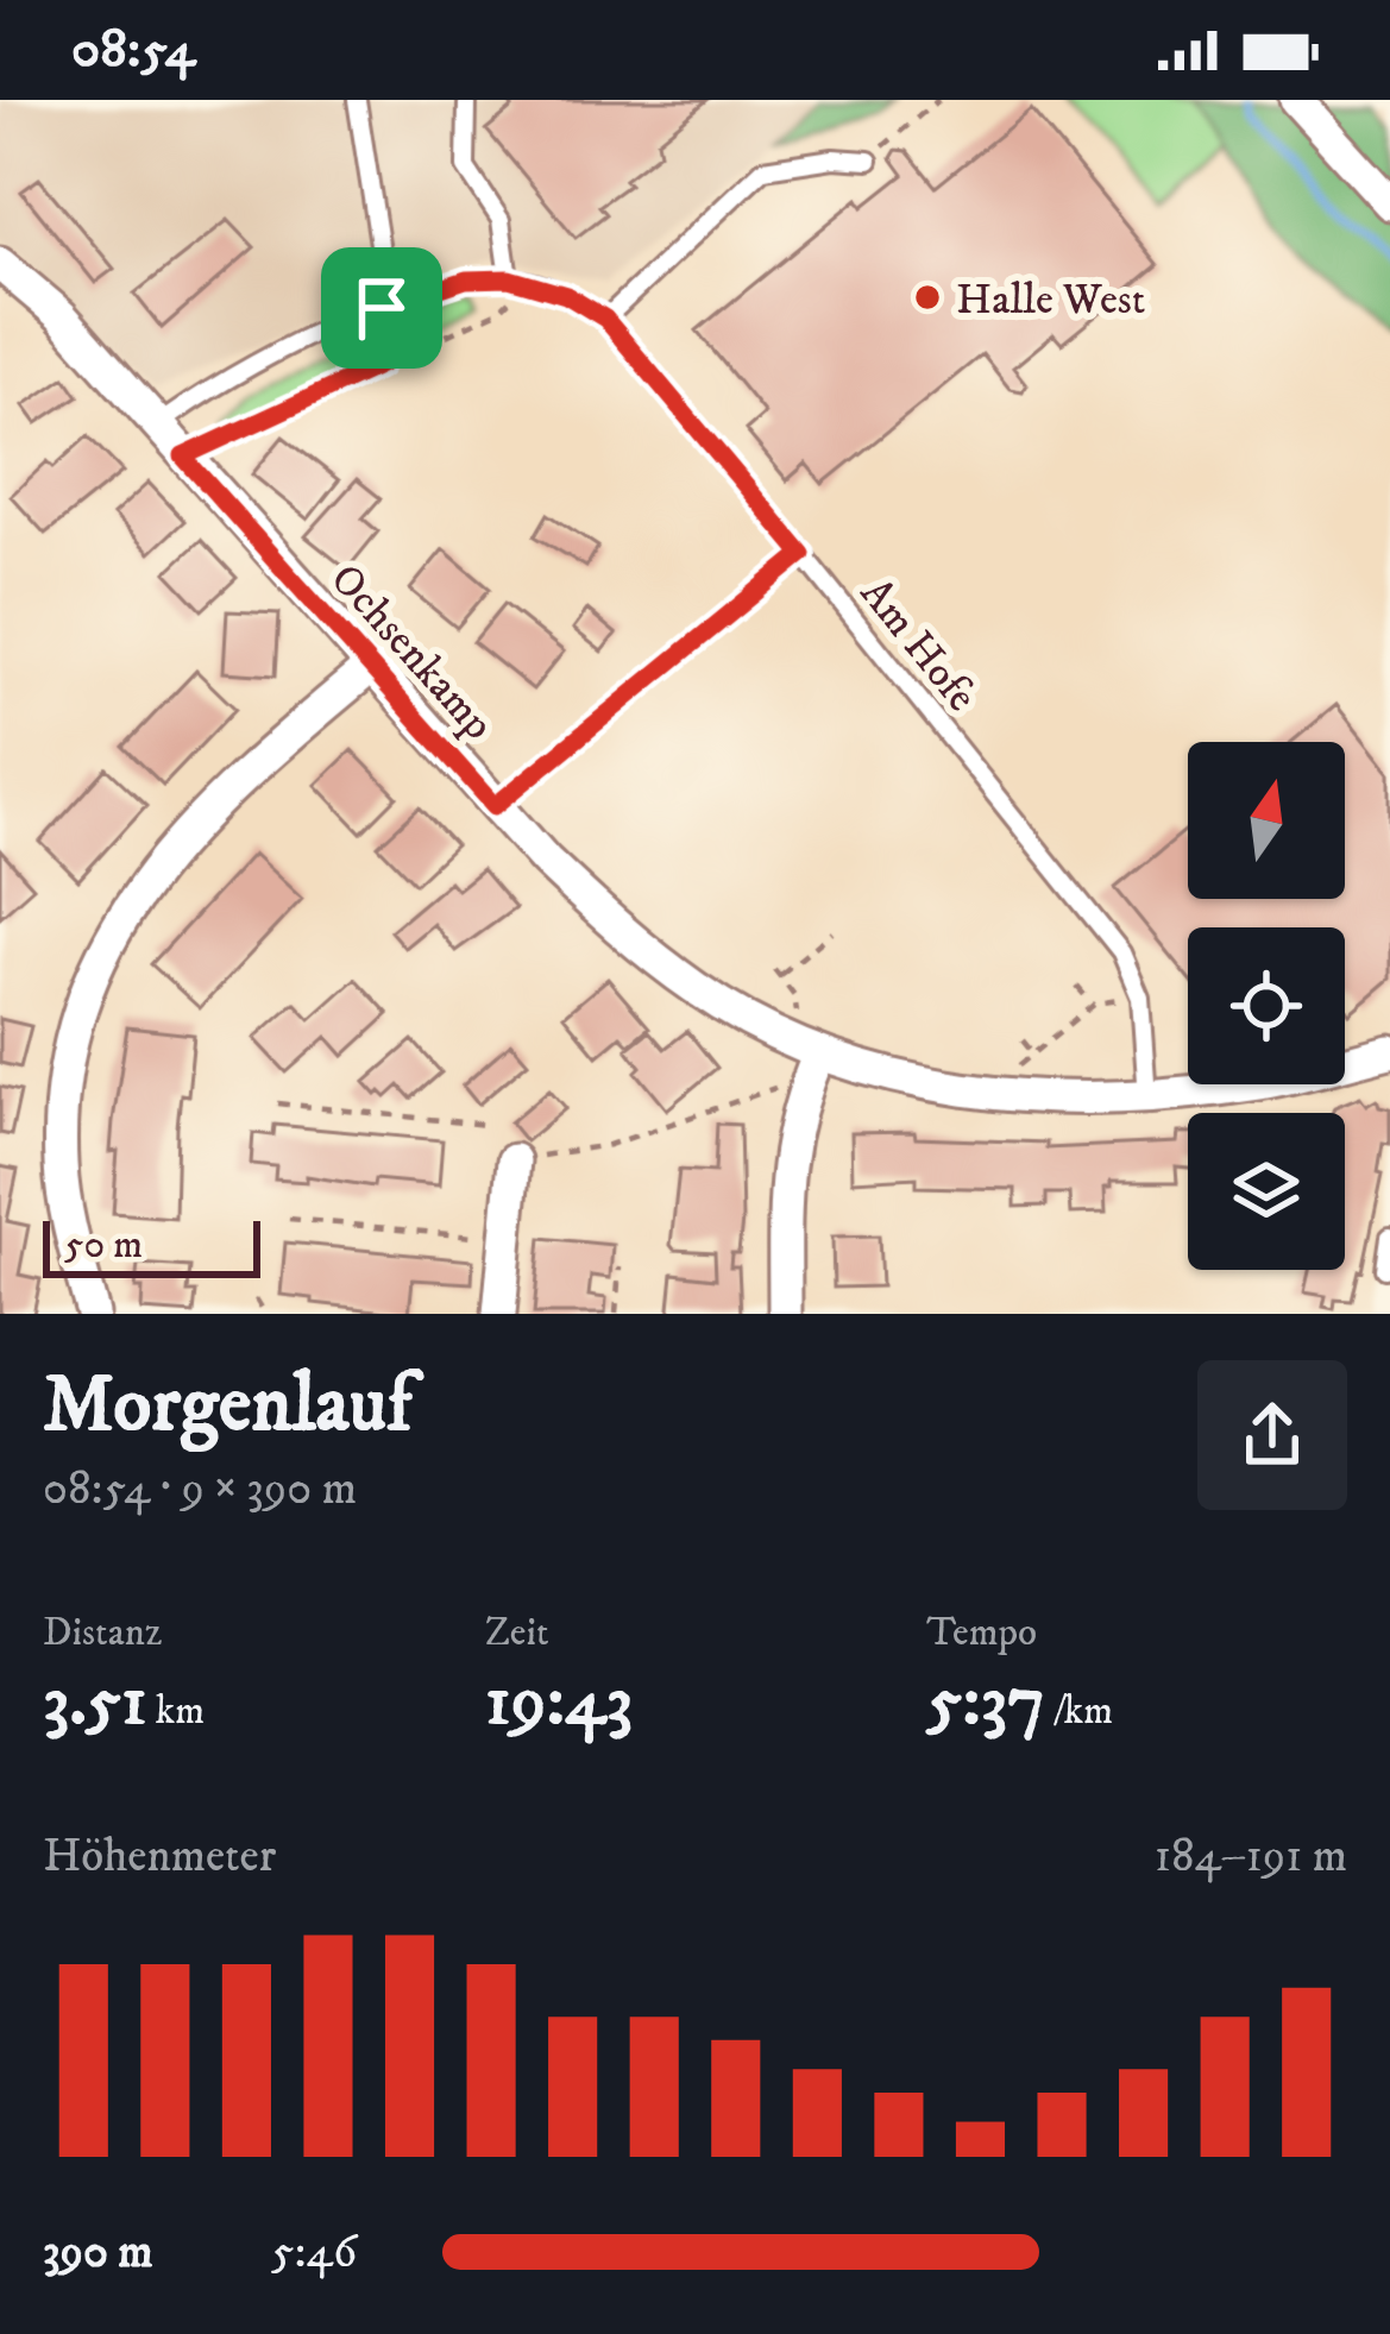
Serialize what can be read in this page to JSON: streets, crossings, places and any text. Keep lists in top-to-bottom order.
{
  "streets": {
    "street": ["Ochsenkamp"],
    "lane": ["Am Hofe"]
  },
  "crossings": [
    ["Am Hofe", "Ochsenkamp"]
  ],
  "places": ["Halle West"],
  "scale_bar": "50 m",
  "north": "top",
  "page": {
    "status": "08:54",
    "scale": "50 m",
    "heading": ["Morgenlauf", "08:54 · 9 × 390 m"],
    "stats": [
      ["Distanz", "3.51 km"],
      ["Zeit", "19:43"],
      ["Tempo", "5:37 /km"]
    ],
    "chart": ["Höhenmeter", "184–191 m"],
    "list": [
      {
        "name": "390 m",
        "note": "5:46"
      }
    ]
  }
}
